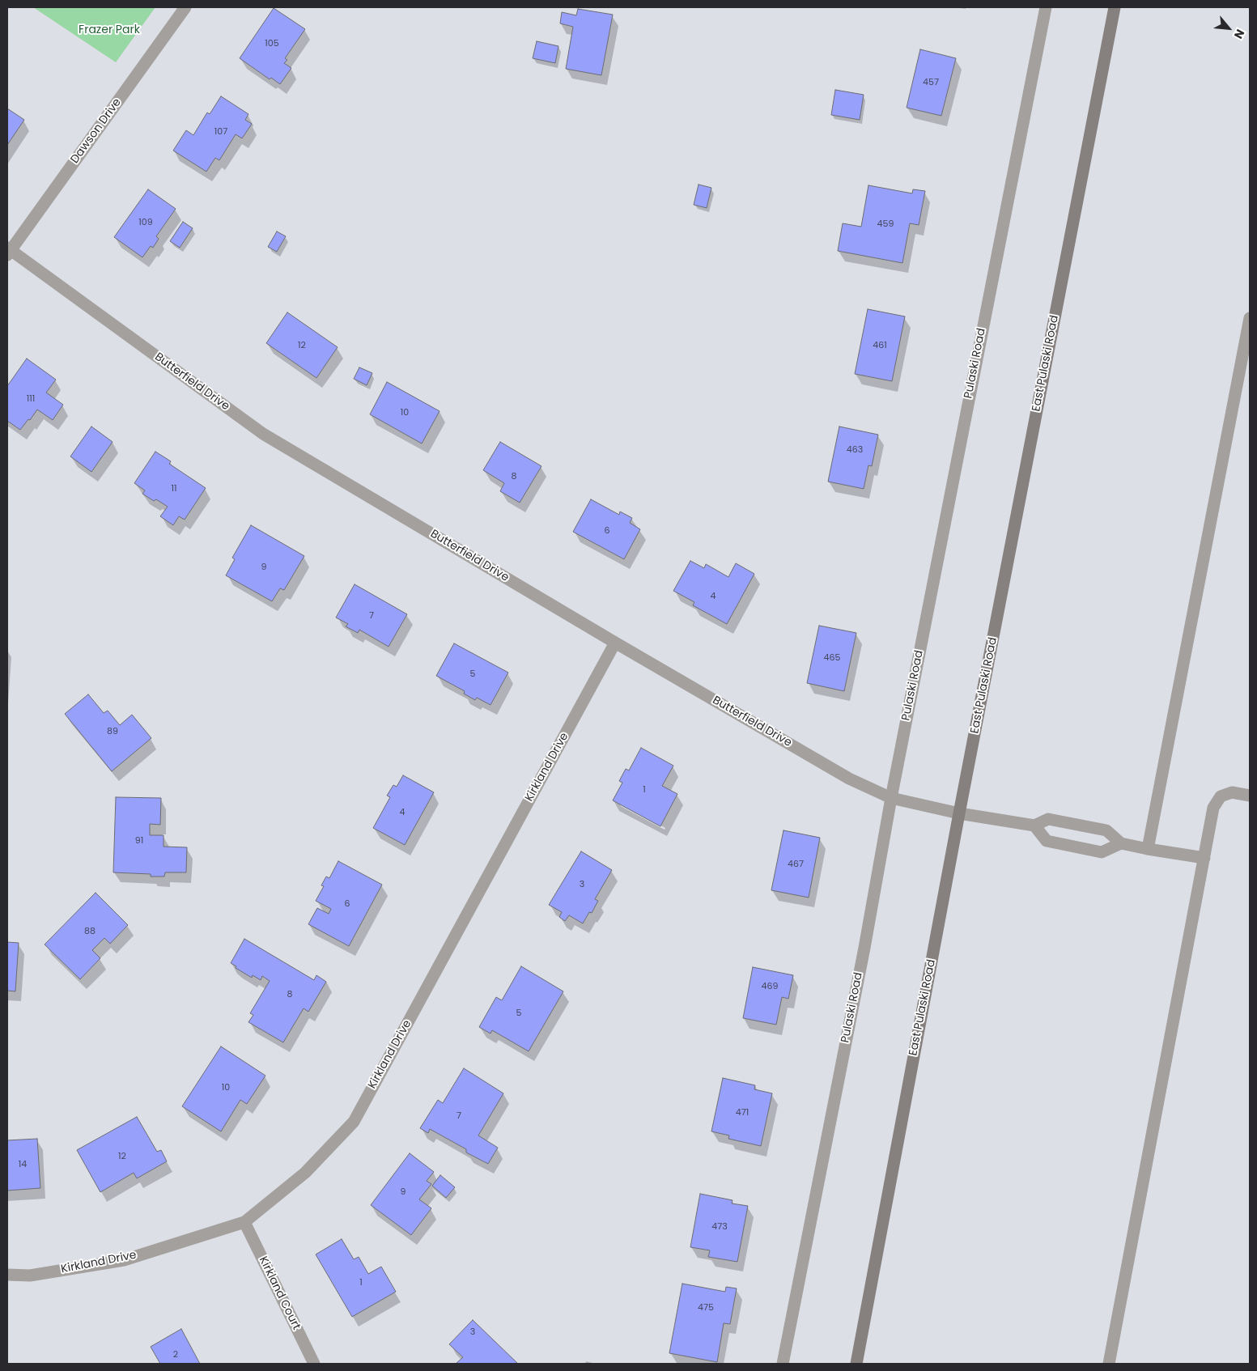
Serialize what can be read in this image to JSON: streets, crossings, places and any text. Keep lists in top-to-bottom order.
{
  "streets": {
    "main road": ["East Pulaski Road"],
    "street": [
      "Dawson Drive",
      "Pulaski Road",
      "Butterfield Drive",
      "Kirkland Drive",
      "Kirkland Court"
    ]
  },
  "crossings": [
    ["Dawson Drive", "Butterfield Drive"],
    ["Pulaski Road", "Butterfield Drive"],
    ["East Pulaski Road", "Butterfield Drive"],
    ["Butterfield Drive", "Kirkland Drive"],
    ["Kirkland Drive", "Kirkland Court"]
  ],
  "parks": ["Frazer Park"],
  "house_numbers": [
    "105",
    "457",
    "107",
    "109",
    "459",
    "12",
    "461",
    "111",
    "10",
    "463",
    "8",
    "11",
    "6",
    "9",
    "4",
    "7",
    "465",
    "5",
    "89",
    "1",
    "4",
    "91",
    "467",
    "3",
    "6",
    "88",
    "469",
    "8",
    "5",
    "10",
    "471",
    "7",
    "12",
    "14",
    "9",
    "473",
    "1",
    "475",
    "3",
    "2"
  ],
  "north": "bottom right"
}
